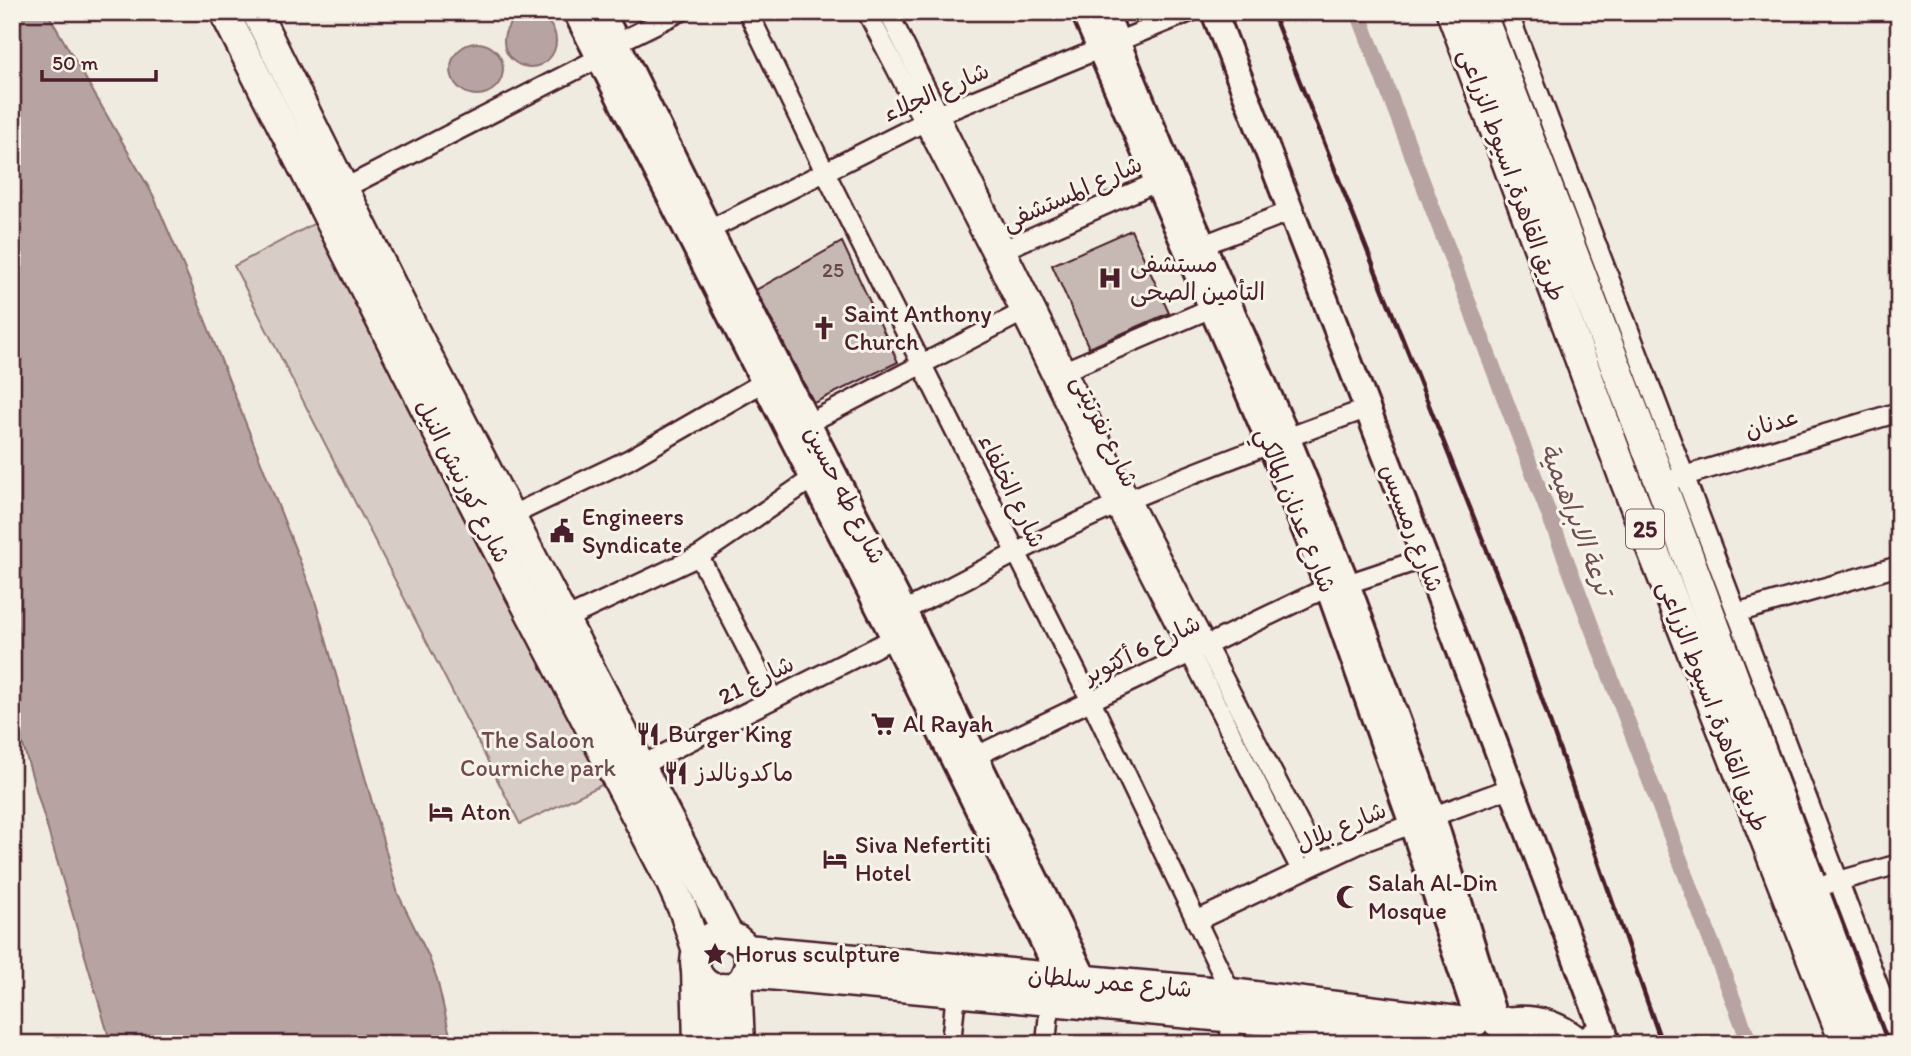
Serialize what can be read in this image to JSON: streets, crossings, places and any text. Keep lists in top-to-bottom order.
{
  "streets": {
    "highway": ["طريق القاهرة, اسيوط الزراعى", "25"],
    "main road": [
      "شارع كورنيش النيل",
      "شارع طه حسين",
      "شارع عدنان المالكي",
      "شارع رمسيس",
      "شارع عمر سلطان"
    ],
    "street": [
      "شارع الجلاء",
      "شارع المستشفى",
      "عدنان",
      "شارع نفرتيتى",
      "شارع الخلفاء",
      "شارع 6 أكتوبر",
      "شارع 21",
      "شارع بلال"
    ]
  },
  "crossings": [
    ["شارع الجلاء", "شارع نفرتيتى"],
    ["شارع الجلاء", "شارع الخلفاء"],
    ["شارع الجلاء", "شارع طه حسين"],
    ["شارع الجلاء", "شارع عدنان المالكي"],
    ["طريق القاهرة, اسيوط الزراعى", "عدنان"],
    ["شارع المستشفى", "شارع نفرتيتى"],
    ["شارع المستشفى", "شارع عدنان المالكي"],
    ["شارع نفرتيتى", "شارع 6 أكتوبر"],
    ["شارع نفرتيتى", "شارع بلال"],
    ["شارع كورنيش النيل", "شارع 21"],
    ["شارع كورنيش النيل", "شارع عمر سلطان"],
    ["شارع الخلفاء", "شارع 6 أكتوبر"],
    ["شارع الخلفاء", "شارع بلال"],
    ["شارع الخلفاء", "شارع عمر سلطان"],
    ["شارع طه حسين", "شارع 6 أكتوبر"],
    ["شارع طه حسين", "شارع 21"],
    ["شارع طه حسين", "شارع عمر سلطان"],
    ["شارع عدنان المالكي", "شارع 6 أكتوبر"],
    ["شارع عدنان المالكي", "شارع بلال"],
    ["شارع عدنان المالكي", "شارع عمر سلطان"],
    ["شارع رمسيس", "شارع 6 أكتوبر"],
    ["شارع رمسيس", "شارع بلال"]
  ],
  "water": ["ترعة الابراهيمية"],
  "parks": ["The Saloon Courniche park"],
  "places": {
    "hospital": ["مستشفى التأمين الصحى"],
    "church": ["Saint Anthony Church"],
    "public building": ["Engineers Syndicate"],
    "supermarket": ["Al Rayah"],
    "restaurant": ["Burger King", "ماكدونالدز"],
    "hotel": ["Aton", "Siva Nefertiti Hotel"],
    "mosque": ["Salah Al-Din Mosque"],
    "place": ["Horus sculpture"]
  },
  "house_numbers": ["25"],
  "scale_bar": "50 m"
}
